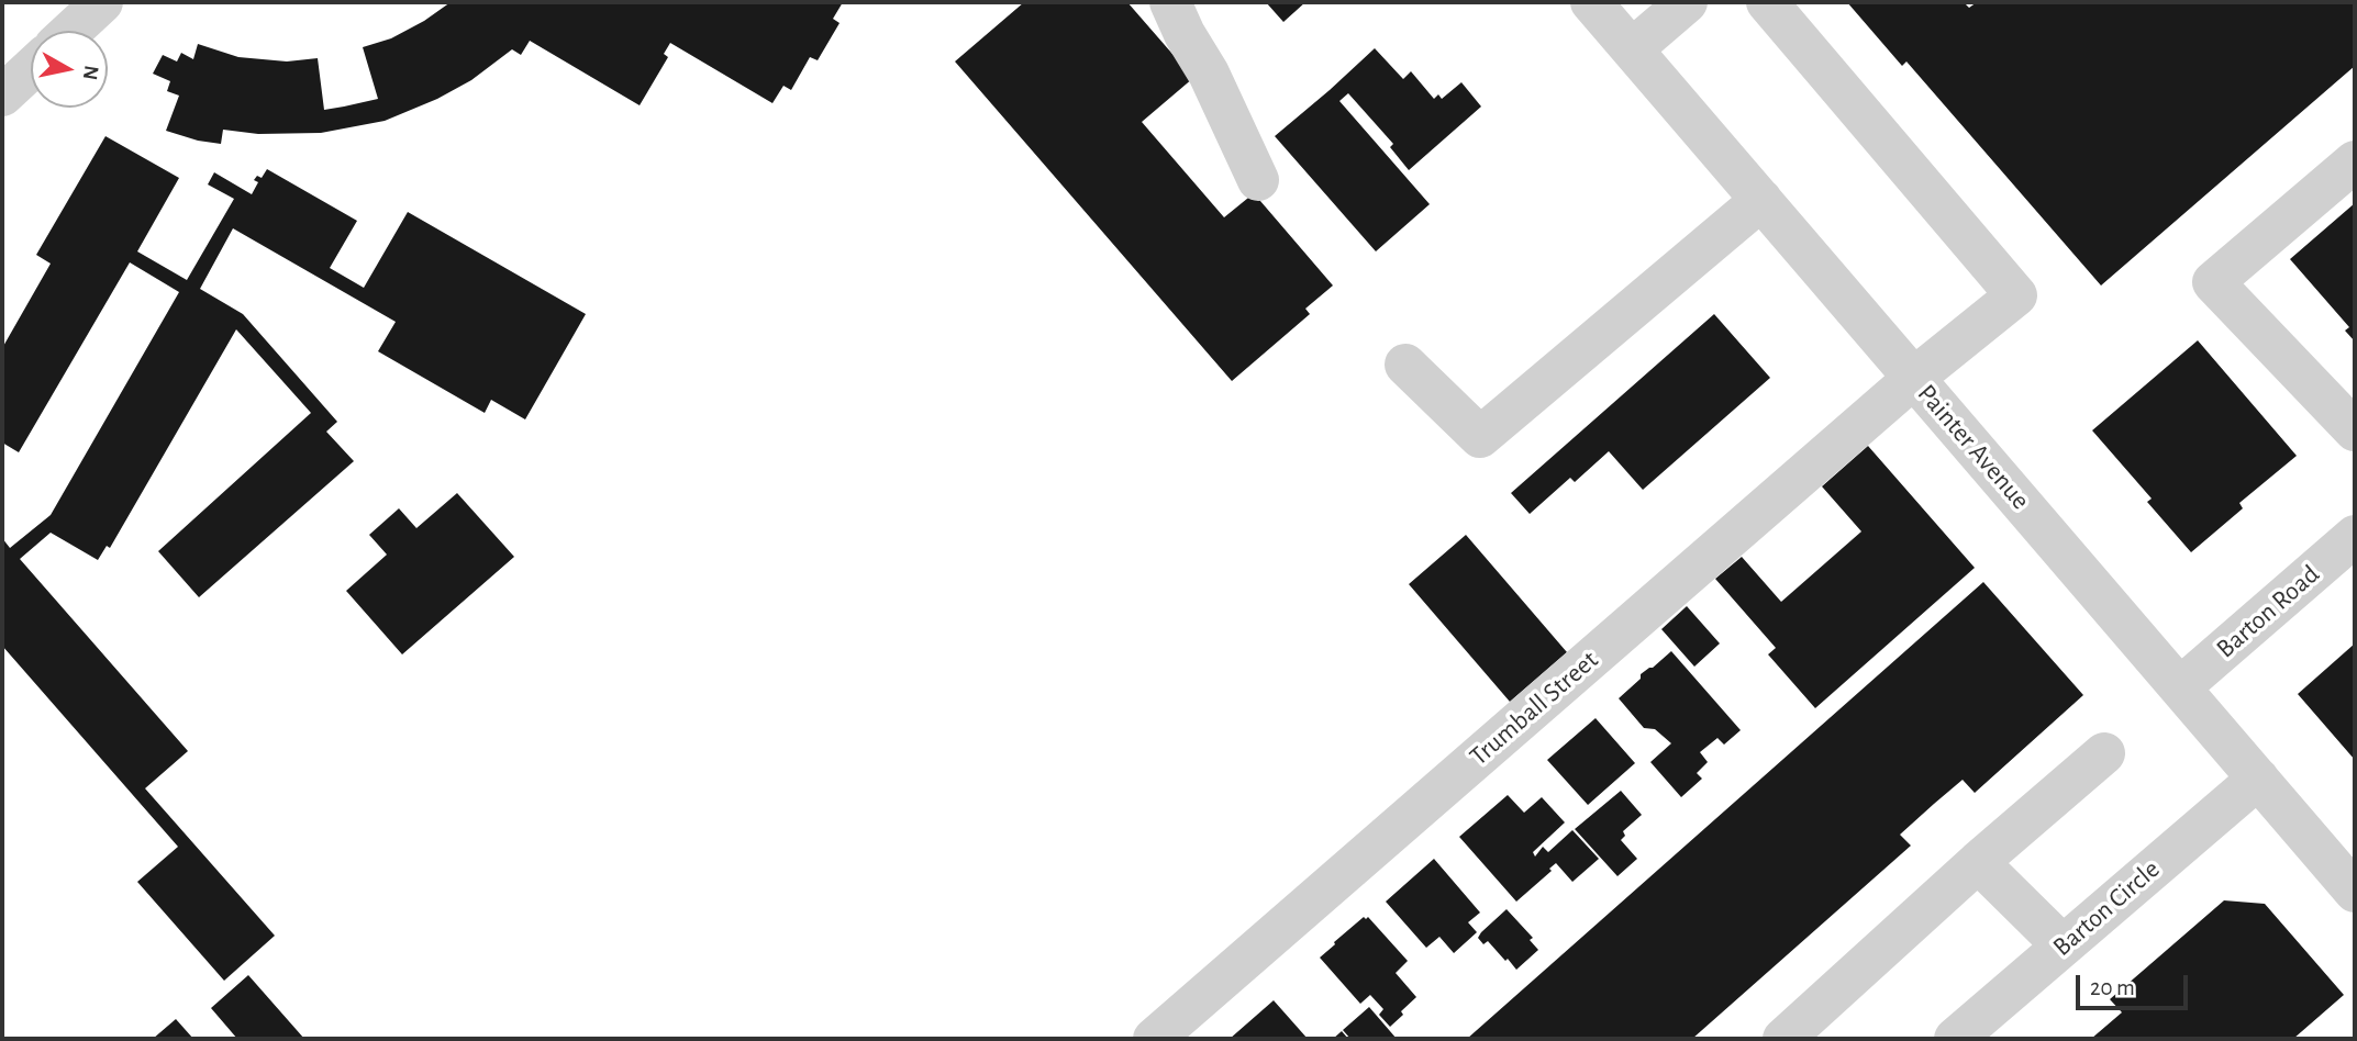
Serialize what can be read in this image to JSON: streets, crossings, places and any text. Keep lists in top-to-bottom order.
{
  "streets": {
    "street": [
      "Painter Avenue",
      "Barton Road",
      "Trumball Street",
      "Barton Circle"
    ]
  },
  "crossings": [
    ["Painter Avenue", "Barton Road"],
    ["Painter Avenue", "Trumball Street"],
    ["Painter Avenue", "Barton Circle"]
  ],
  "scale_bar": "20 m",
  "north": "right"
}
